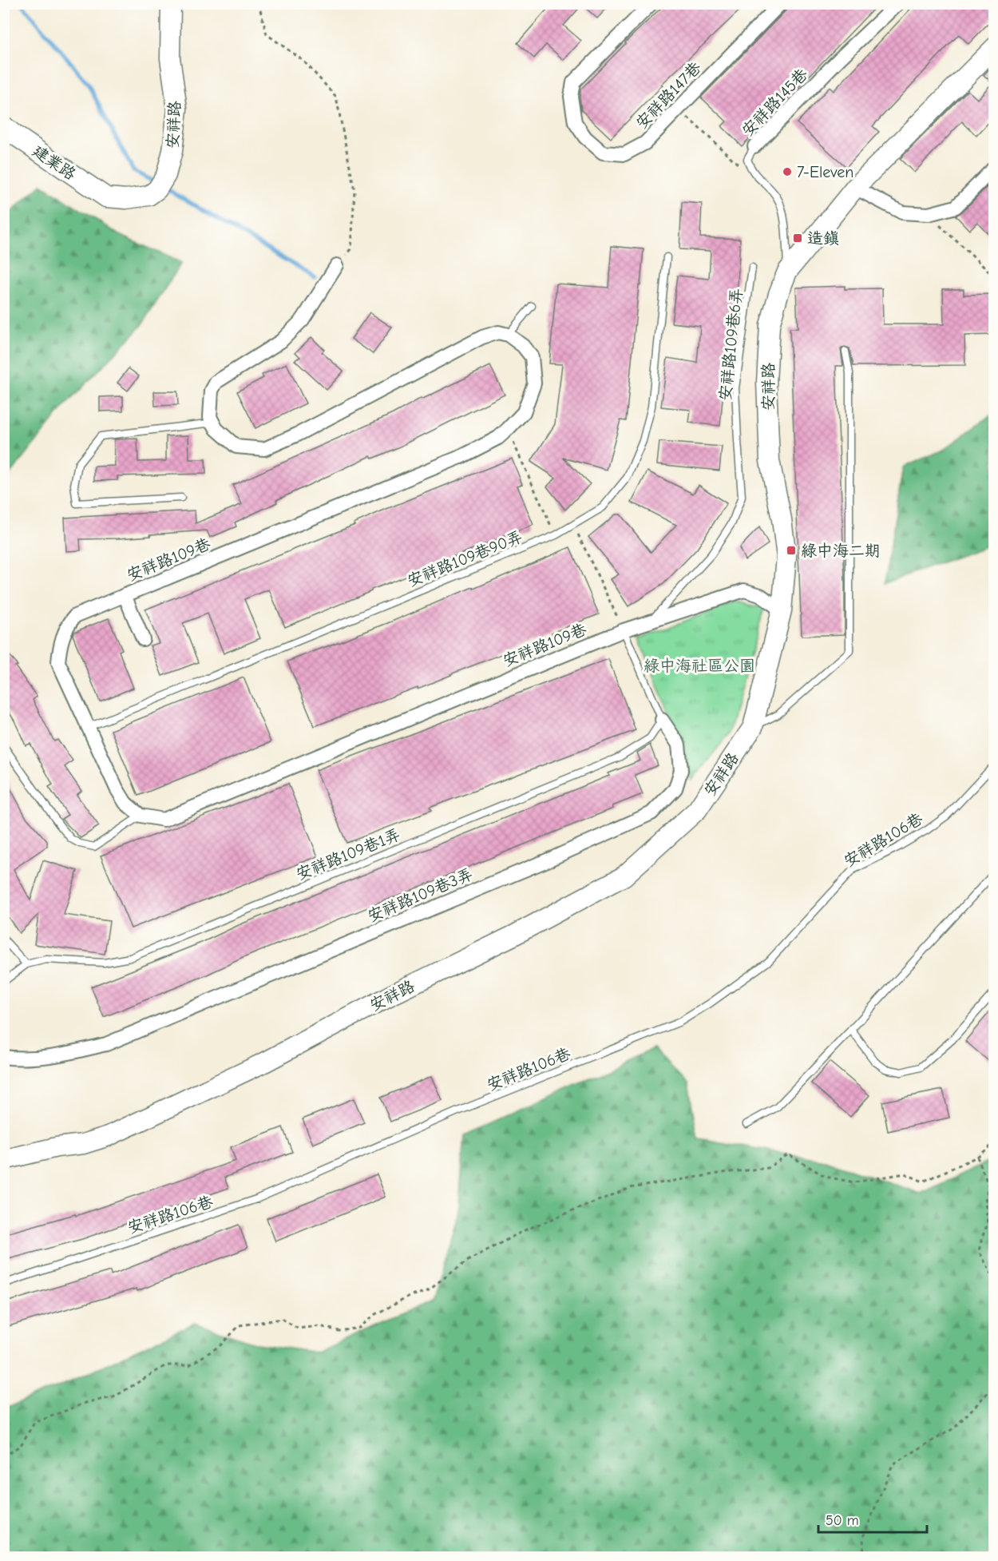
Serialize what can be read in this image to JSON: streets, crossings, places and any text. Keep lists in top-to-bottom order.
{
  "streets": {
    "street": [
      "安祥路147巷",
      "安祥路145巷",
      "安祥路",
      "建業路",
      "安祥路109巷",
      "安祥路109巷3弄"
    ],
    "lane": [
      "安祥路109巷6弄",
      "安祥路109巷90弄",
      "安祥路106巷",
      "安祥路109巷1弄"
    ]
  },
  "crossings": [
    ["安祥路", "建業路"],
    ["安祥路", "安祥路109巷"],
    ["安祥路109巷6弄", "安祥路109巷"],
    ["安祥路109巷90弄", "安祥路109巷"],
    ["安祥路109巷", "安祥路109巷3弄"],
    ["安祥路109巷1弄", "安祥路109巷3弄"]
  ],
  "parks": ["綠中海社區公園"],
  "places": {
    "other": ["7-Eleven"],
    "transit": ["造鎮", "綠中海二期"]
  },
  "scale_bar": "50 m"
}
